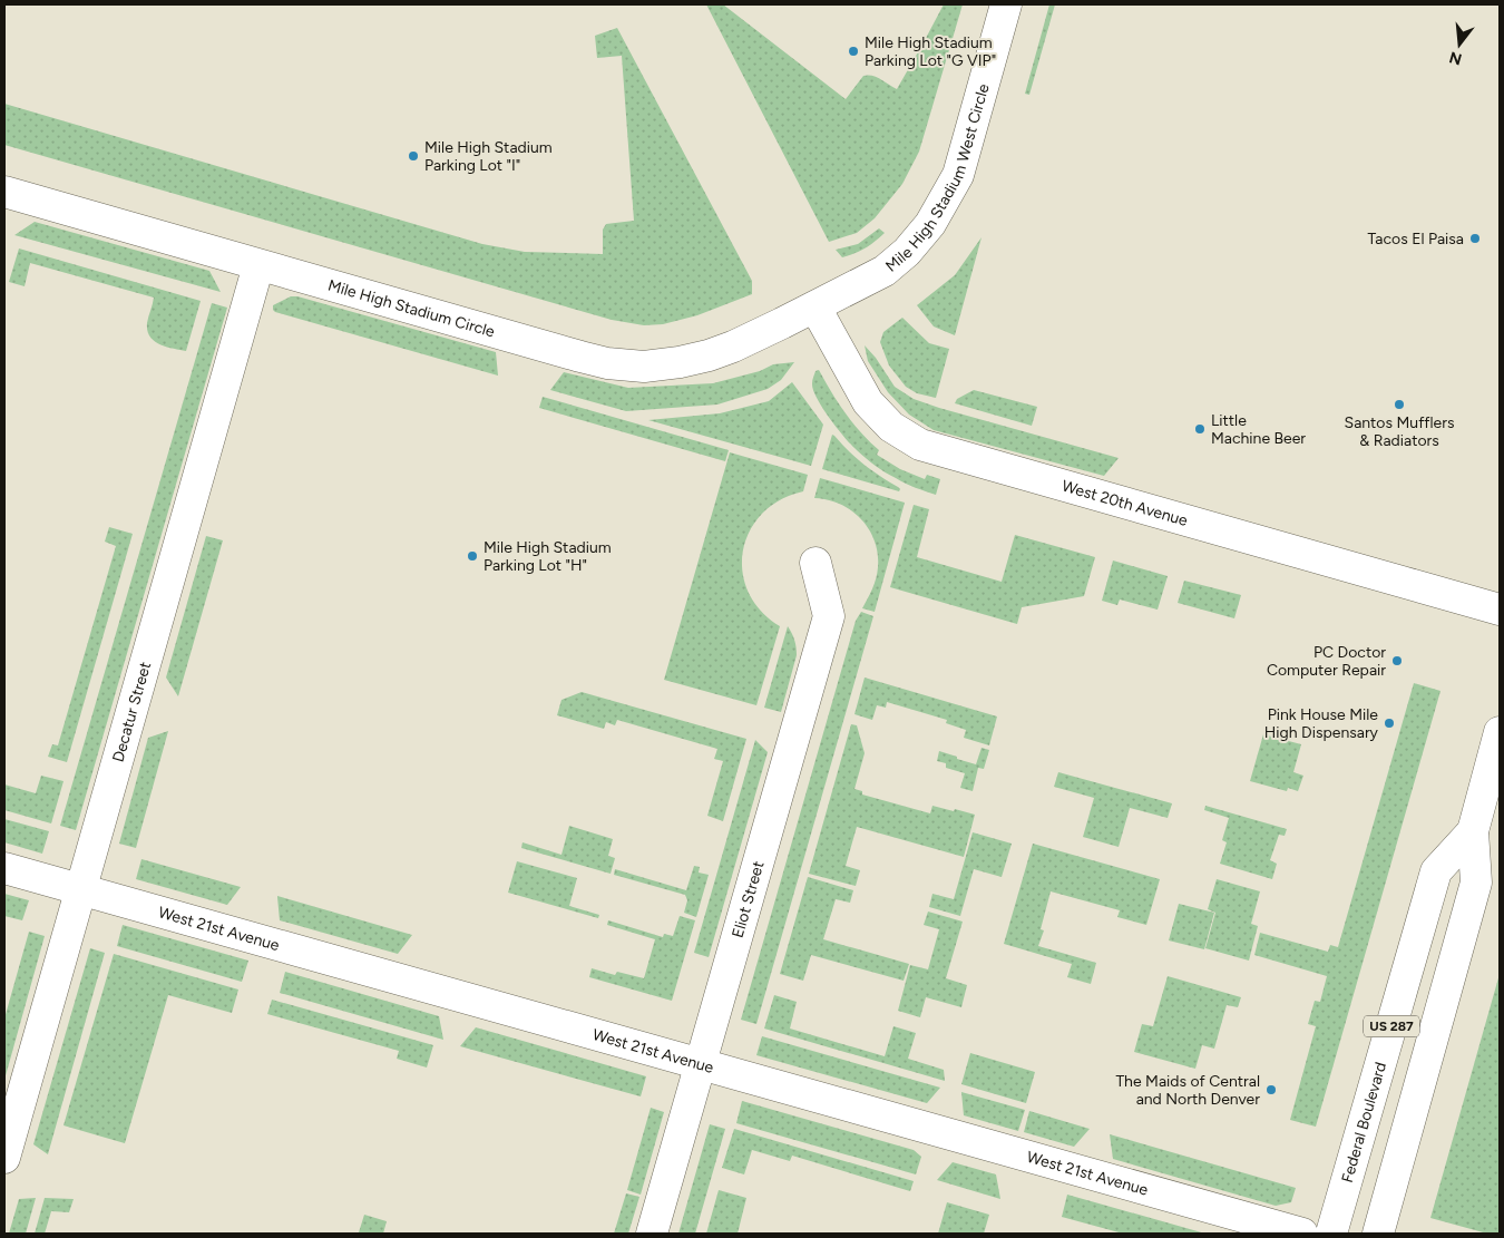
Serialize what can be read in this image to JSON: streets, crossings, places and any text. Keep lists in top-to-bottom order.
{
  "streets": {
    "street": [
      "Mile High Stadium West Circle",
      "Mile High Stadium Circle",
      "West 20th Avenue",
      "Decatur Street",
      "Eliot Street",
      "West 21st Avenue",
      "US 287",
      "Federal Boulevard"
    ]
  },
  "crossings": [
    ["Mile High Stadium West Circle", "Mile High Stadium Circle"],
    ["Mile High Stadium West Circle", "West 20th Avenue"],
    ["Mile High Stadium Circle", "West 20th Avenue"],
    ["Mile High Stadium Circle", "Decatur Street"],
    ["Decatur Street", "West 21st Avenue"],
    ["Eliot Street", "West 21st Avenue"]
  ],
  "places": [
    "Mile High Stadium Parking Lot \"G VIP\"",
    "Mile High Stadium Parking Lot \"I\"",
    "Tacos El Paisa",
    "Santos Mufflers & Radiators",
    "Little Machine Beer",
    "Mile High Stadium Parking Lot \"H\"",
    "PC Doctor Computer Repair",
    "Pink House Mile High Dispensary",
    "The Maids of Central and North Denver"
  ],
  "north": "bottom"
}
